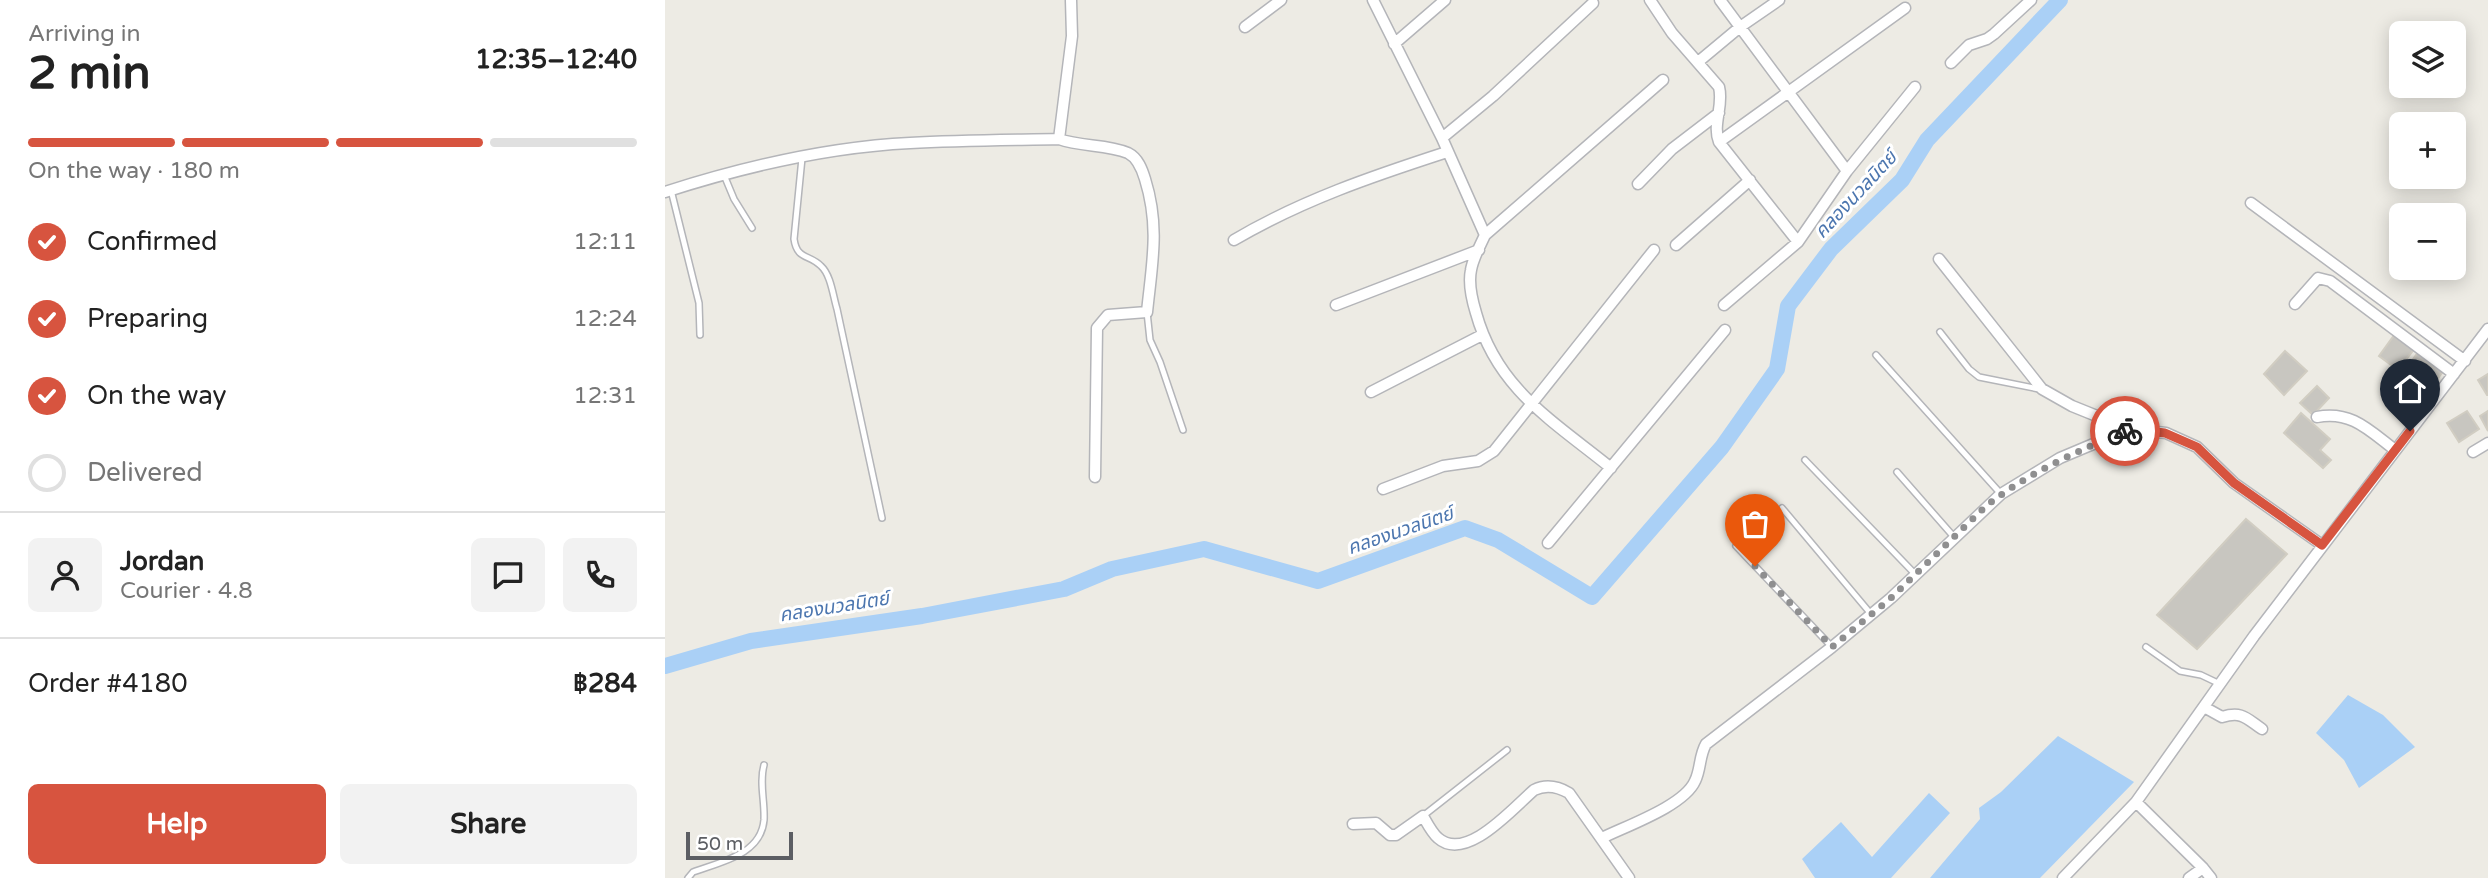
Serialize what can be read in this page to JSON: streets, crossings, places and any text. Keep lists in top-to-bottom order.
{
  "water": ["คลองนวลนิตย์"],
  "scale_bar": "50 m",
  "page": {
    "heading": ["2 min", "Arriving in", "12:35–12:40"],
    "panel": [
      "Jordan",
      "Courier · 4.8",
      "Order #4180",
      "฿284"
    ],
    "map_buttons": ["+", "−"],
    "bar": "On the way · 180 m",
    "list": [
      ["Confirmed", "12:11"],
      ["Preparing", "12:24"],
      ["On the way", "12:31"],
      "Delivered"
    ],
    "buttons": ["Help", "Share"],
    "scale": "50 m"
  }
}
